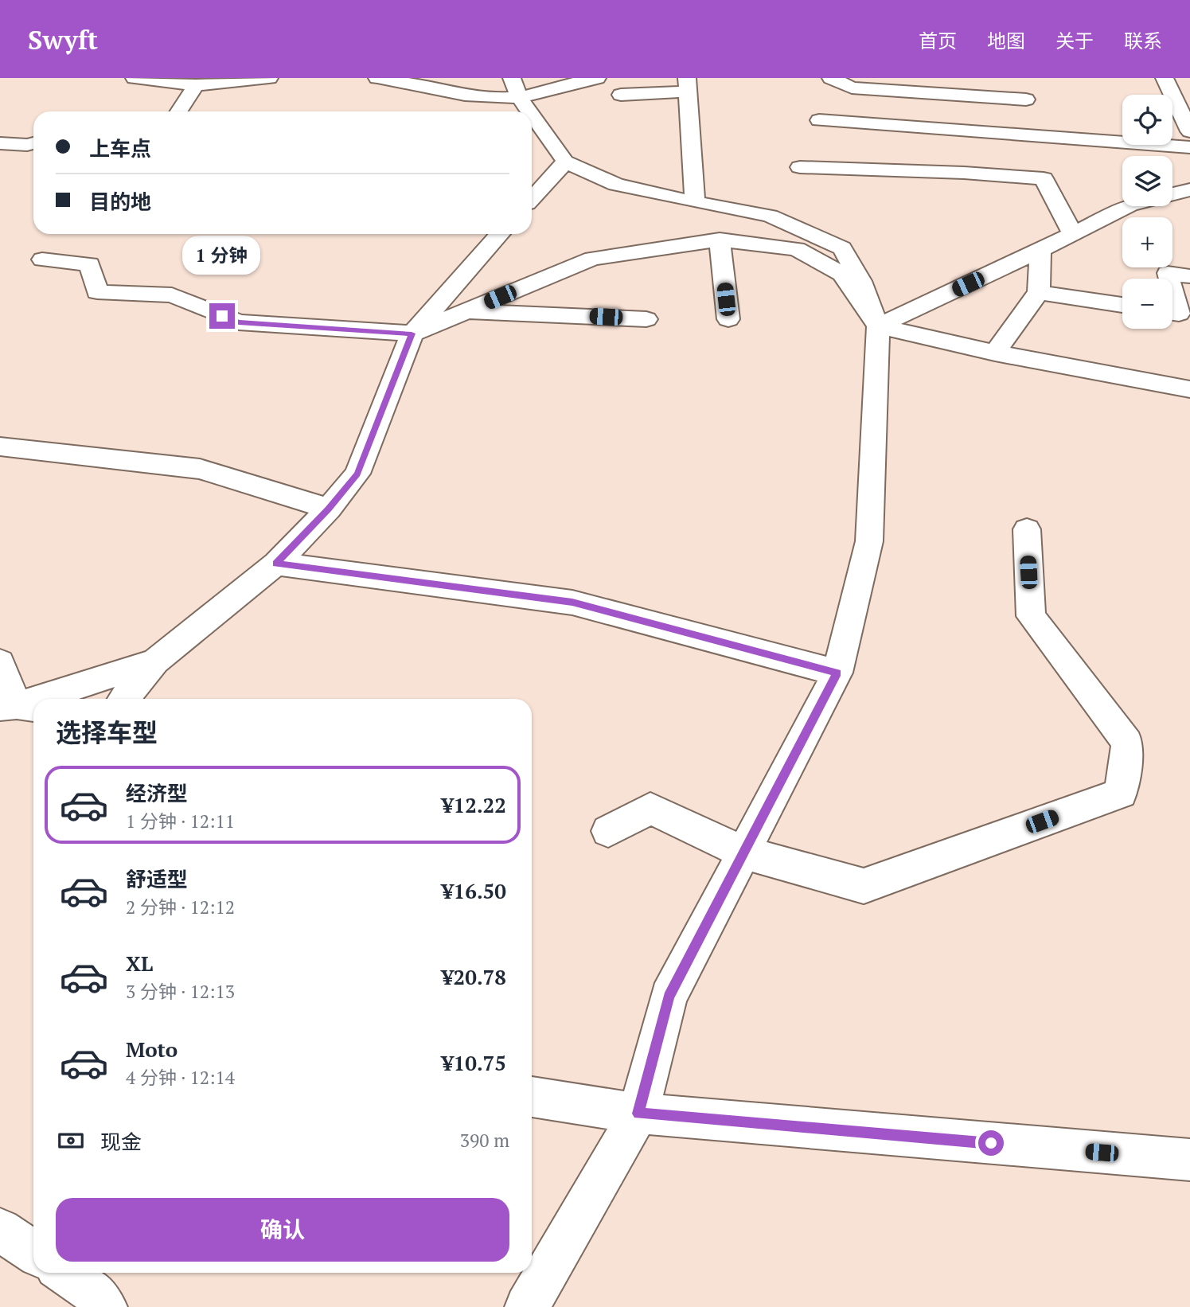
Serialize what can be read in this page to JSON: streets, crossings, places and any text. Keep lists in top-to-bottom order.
{
  "page": {
    "header": "Swyft",
    "nav": [
      "首页",
      "地图",
      "关于",
      "联系"
    ],
    "map_buttons": ["+", "−"],
    "banner": ["上车点", "目的地"],
    "bubble": "1 分钟",
    "heading": "选择车型",
    "list": [
      {
        "name": "经济型",
        "note": "1 分钟 · 12:11",
        "value": "¥12.22"
      },
      {
        "name": "舒适型",
        "note": "2 分钟 · 12:12",
        "value": "¥16.50"
      },
      {
        "name": "XL",
        "note": "3 分钟 · 12:13",
        "value": "¥20.78"
      },
      {
        "name": "Moto",
        "note": "4 分钟 · 12:14",
        "value": "¥10.75"
      }
    ],
    "pay": ["现金", "390 m"],
    "buttons": "确认"
  }
}
